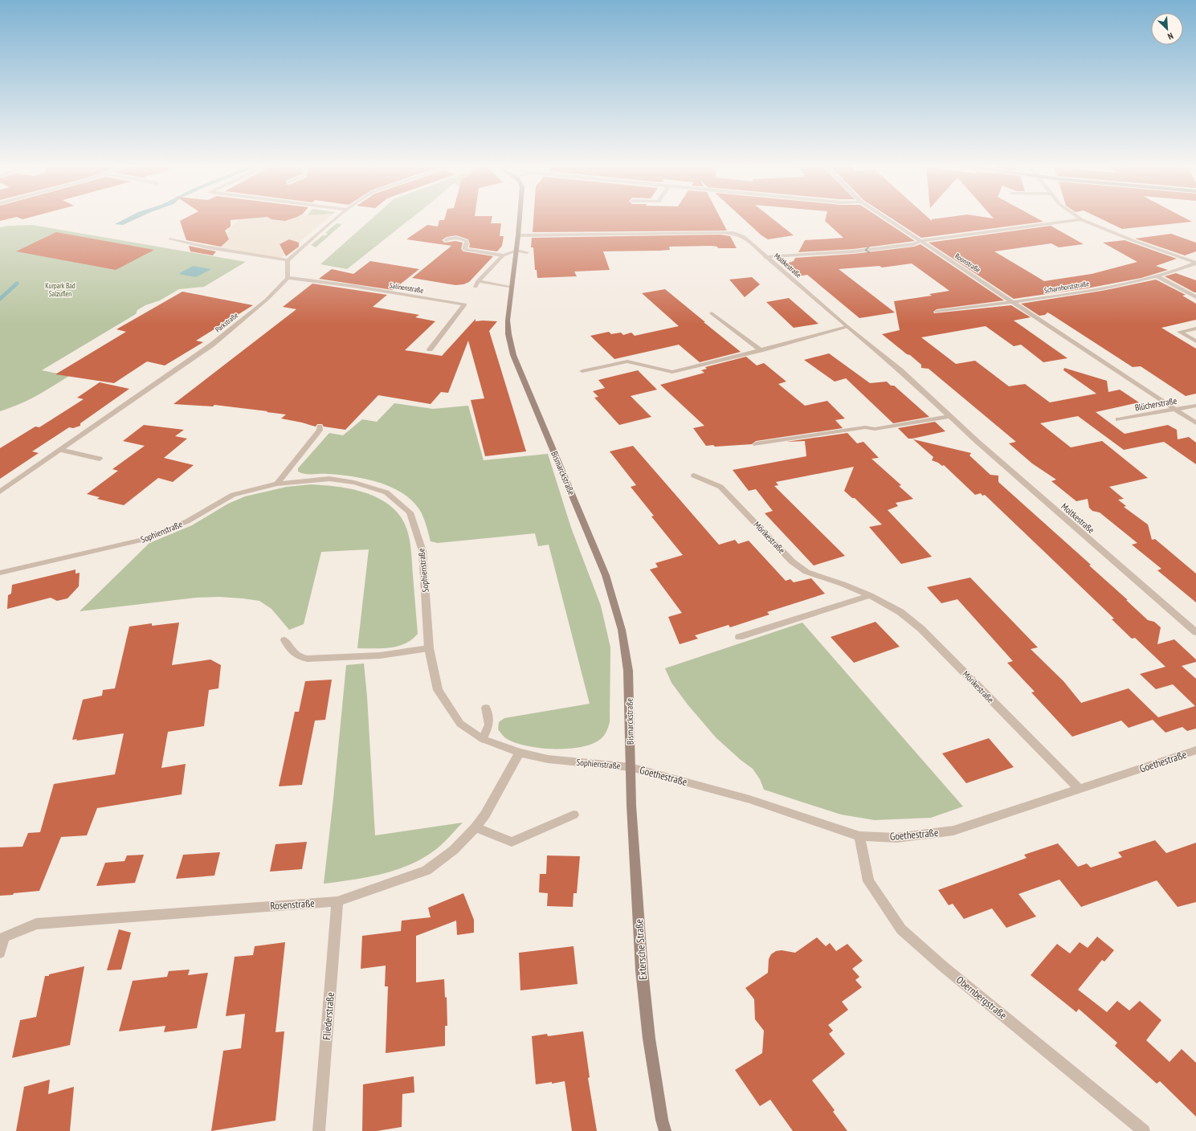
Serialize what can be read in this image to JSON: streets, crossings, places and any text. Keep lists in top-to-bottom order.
{
  "streets": {
    "main road": ["Bismarckstraße", "Extersche Straße"],
    "street": [
      "Roonstraße",
      "Moltkestraße",
      "Scharnhorststraße",
      "Salinenstraße",
      "Parkstraße",
      "Blücherstraße",
      "Sophienstraße",
      "Mörikestraße",
      "Goethestraße",
      "Rosenstraße",
      "Obernbergstraße",
      "Fliederstraße"
    ]
  },
  "crossings": [
    ["Roonstraße", "Scharnhorststraße"],
    ["Roonstraße", "Blücherstraße"],
    ["Moltkestraße", "Bismarckstraße"],
    ["Salinenstraße", "Parkstraße"],
    ["Bismarckstraße", "Sophienstraße"],
    ["Bismarckstraße", "Goethestraße"],
    ["Bismarckstraße", "Extersche Straße"],
    ["Sophienstraße", "Goethestraße"],
    ["Sophienstraße", "Rosenstraße"],
    ["Sophienstraße", "Extersche Straße"],
    ["Mörikestraße", "Goethestraße"],
    ["Goethestraße", "Extersche Straße"],
    ["Goethestraße", "Obernbergstraße"],
    ["Rosenstraße", "Fliederstraße"]
  ],
  "parks": ["Kurpark Bad Salzuflen"],
  "north": "bottom right"
}
